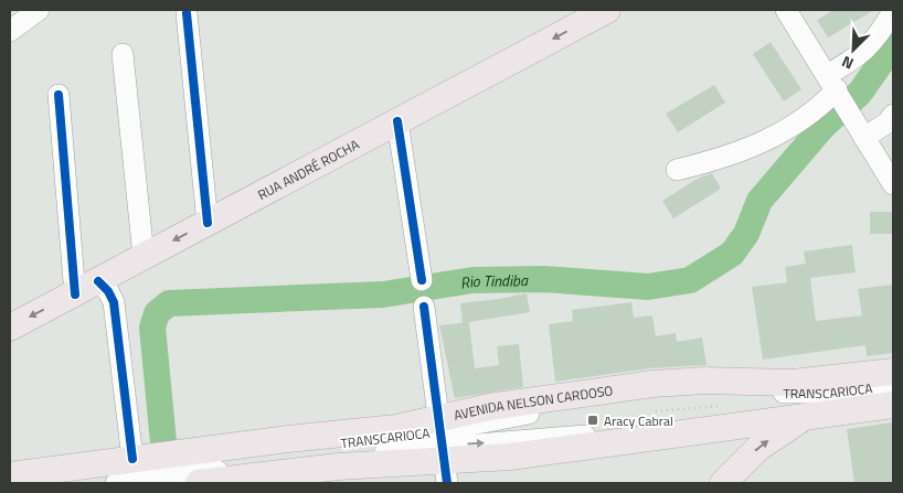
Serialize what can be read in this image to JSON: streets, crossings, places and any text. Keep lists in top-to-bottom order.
{
  "streets": {
    "main road": ["RUA ANDRÉ ROCHA", "AVENIDA NELSON CARDOSO"],
    "street": ["TRANSCARIOCA"]
  },
  "crossings": [
    ["TRANSCARIOCA", "AVENIDA NELSON CARDOSO"]
  ],
  "one_way": ["RUA ANDRÉ ROCHA"],
  "water": ["Rio Tindiba"],
  "places": {
    "transit": ["Aracy Cabral"]
  },
  "north": "bottom left"
}
